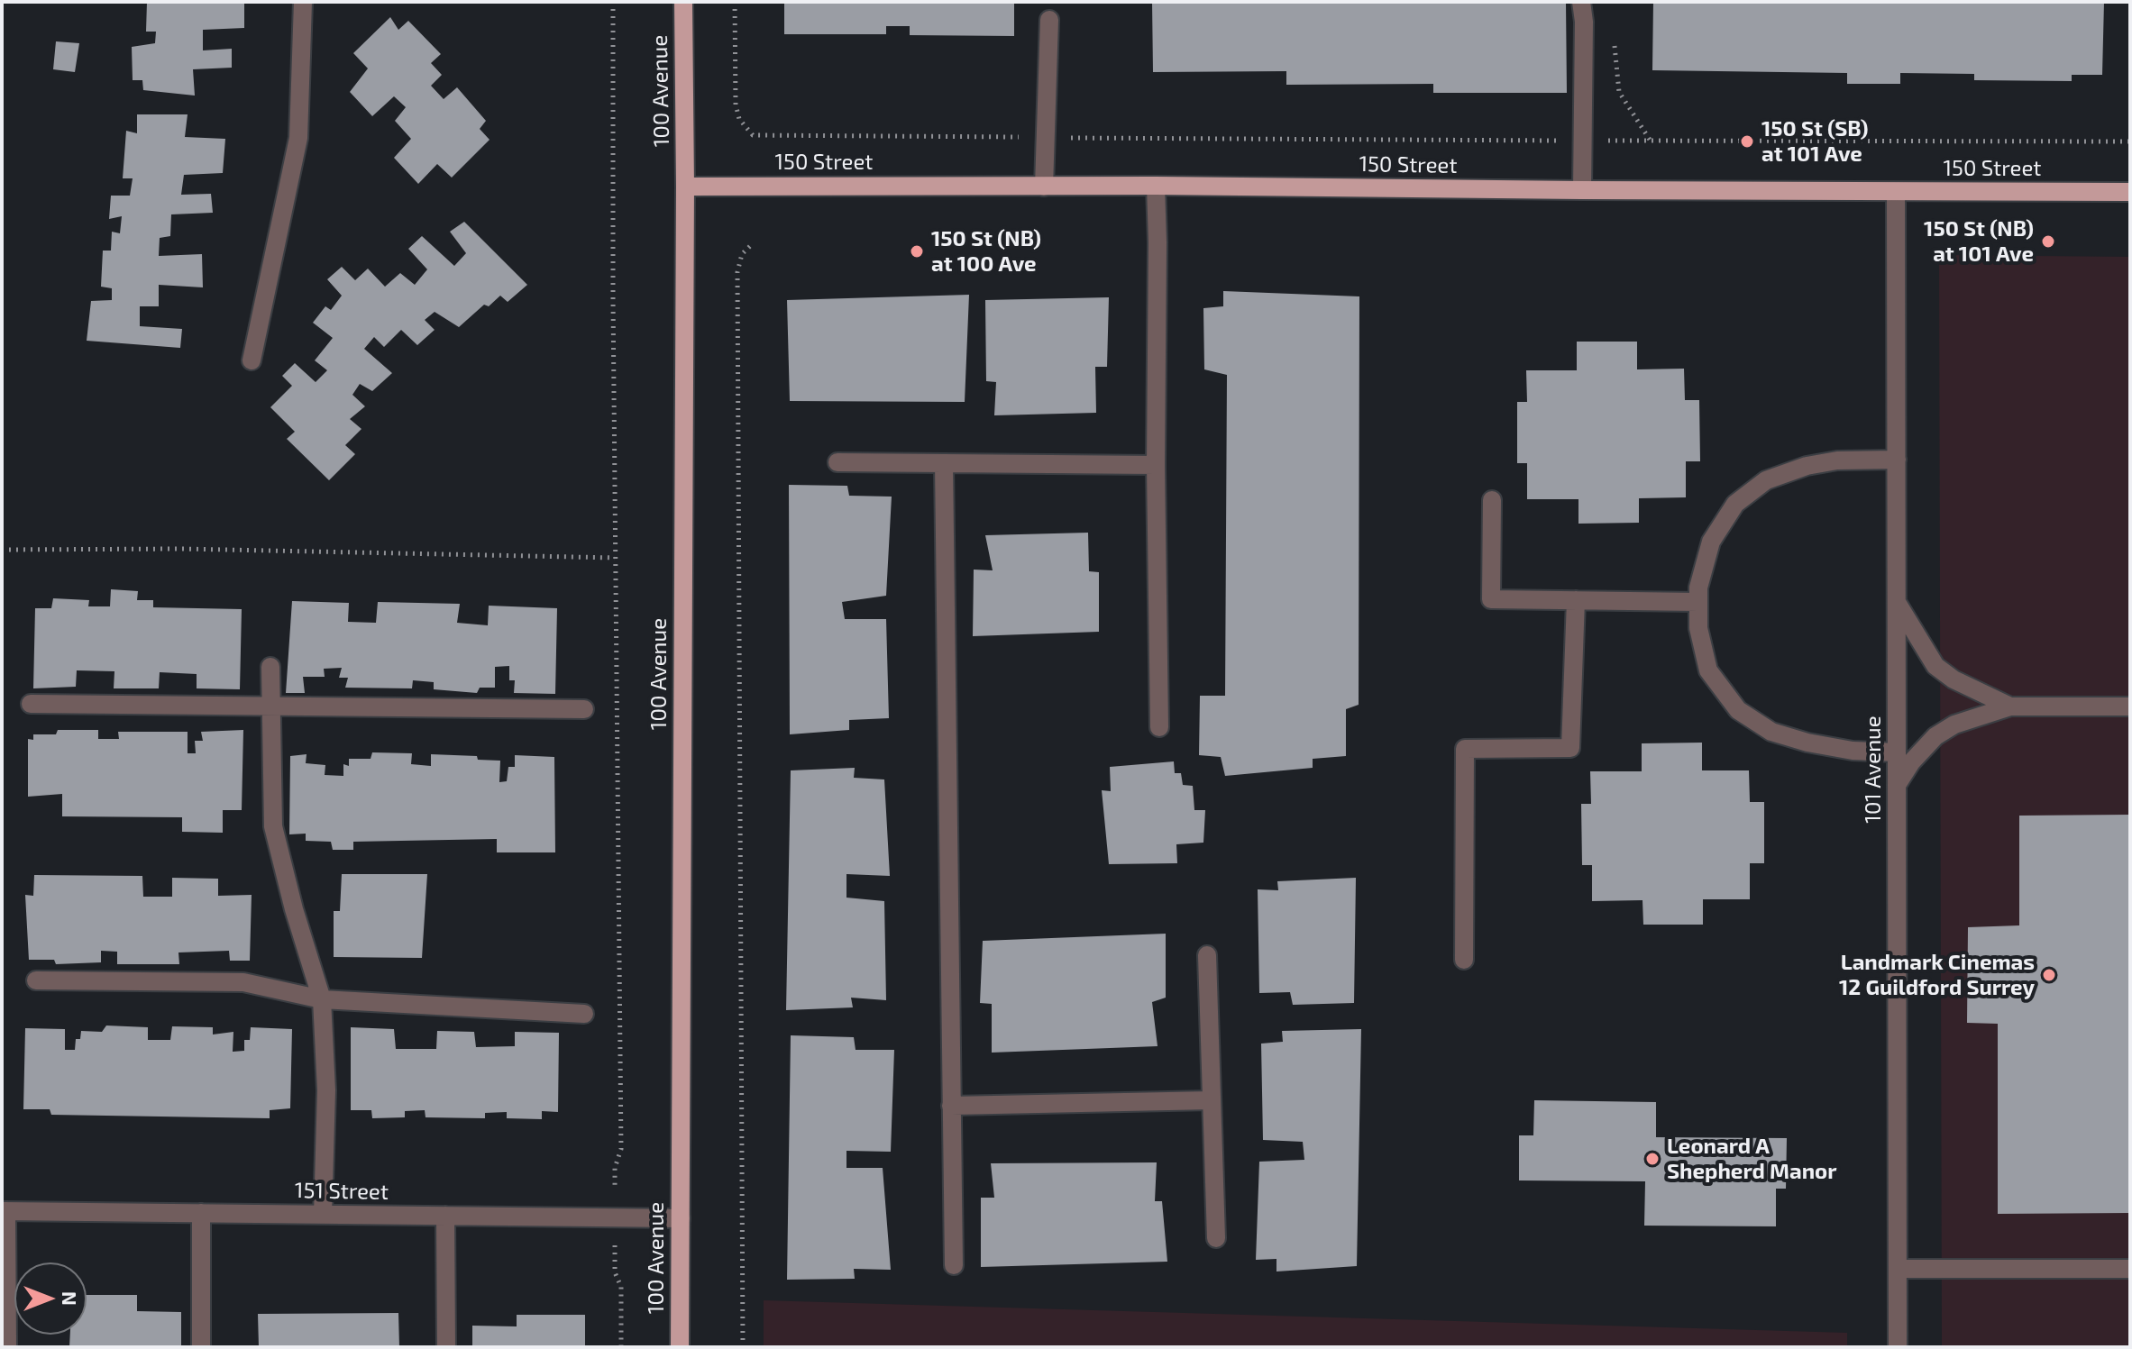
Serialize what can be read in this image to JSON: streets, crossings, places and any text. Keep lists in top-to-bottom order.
{
  "streets": {
    "main road": ["100 Avenue", "150 Street"],
    "street": ["101 Avenue", "151 Street"]
  },
  "crossings": [
    ["100 Avenue", "150 Street"],
    ["100 Avenue", "151 Street"],
    ["150 Street", "101 Avenue"]
  ],
  "places": [
    "150 St (SB) at 101 Ave",
    "150 St (NB) at 101 Ave",
    "150 St (NB) at 100 Ave",
    "Landmark Cinemas 12 Guildford Surrey",
    "Leonard A Shepherd Manor"
  ],
  "north": "right"
}
